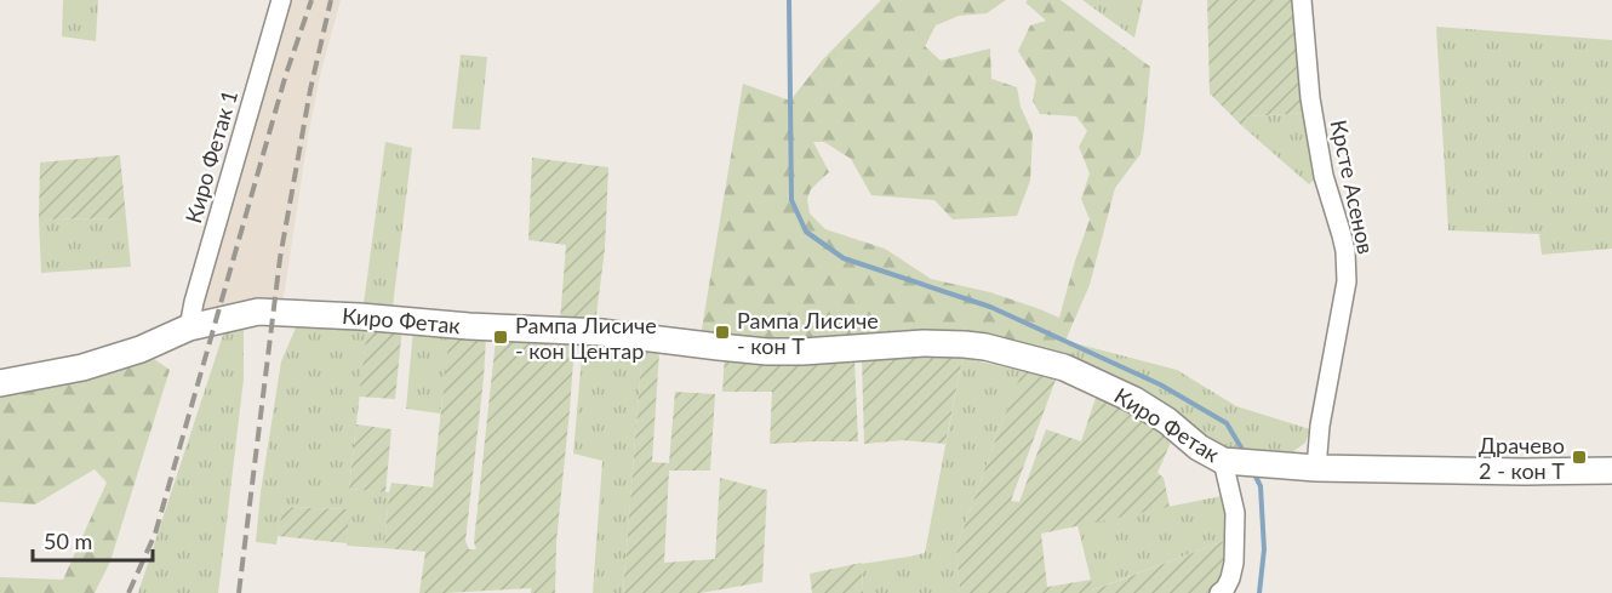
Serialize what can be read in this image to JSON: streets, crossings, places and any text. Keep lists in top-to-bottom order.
{
  "streets": {
    "main road": ["Киро Фетак"],
    "street": ["Киро Фетак 1", "Крсте Асенов"]
  },
  "crossings": [
    ["Киро Фетак 1", "Киро Фетак"],
    ["Крсте Асенов", "Киро Фетак"]
  ],
  "places": {
    "transit": ["Рампа Лисиче - кон Т", "Рампа Лисиче - кон Центар", "Драчево 2 - кон T"]
  },
  "scale_bar": "50 m"
}
